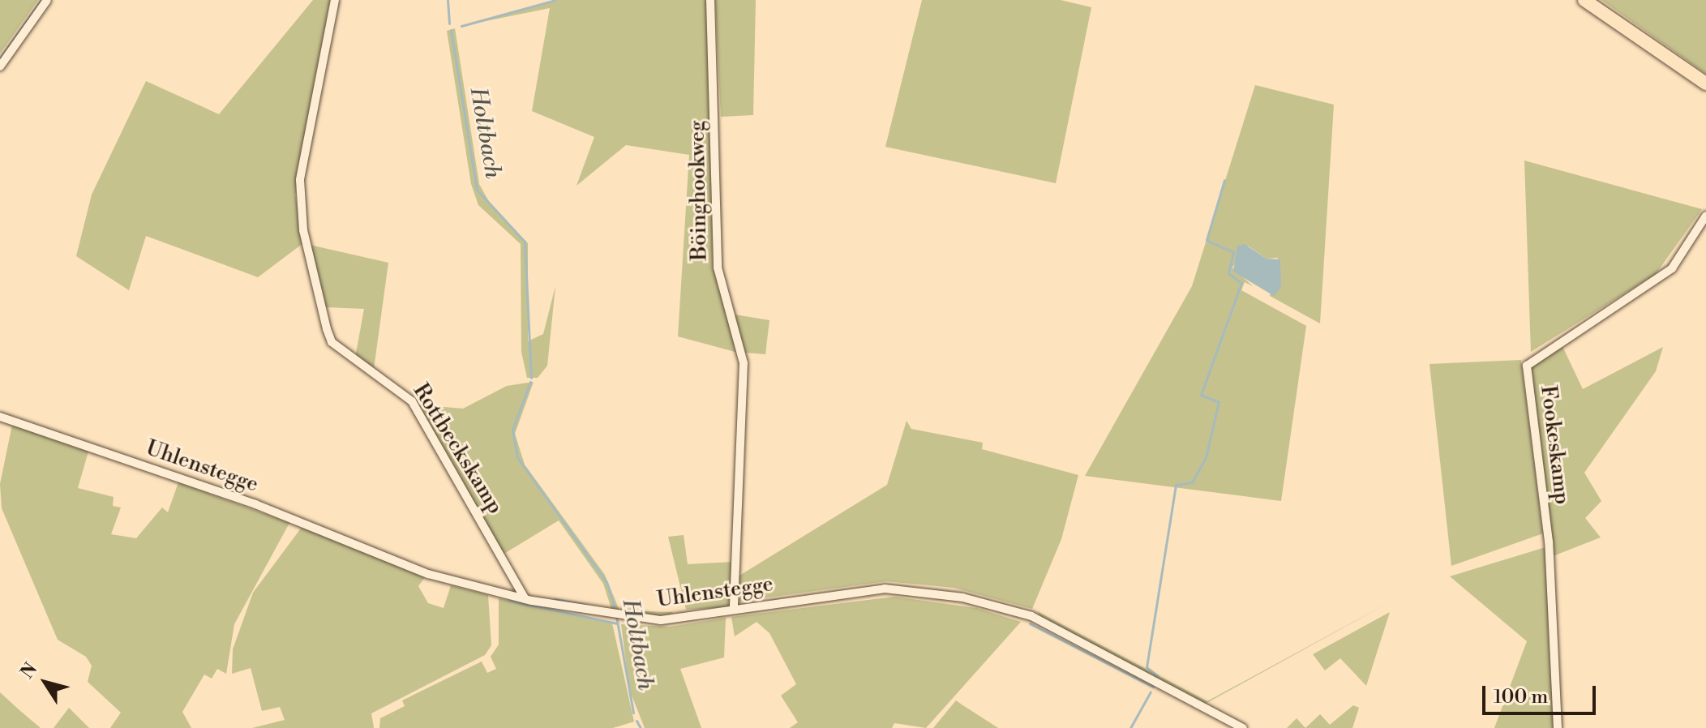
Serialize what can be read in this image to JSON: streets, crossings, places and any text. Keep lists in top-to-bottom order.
{
  "streets": {
    "street": [
      "Böinghookweg",
      "Fookeskamp",
      "Rottbeckskamp",
      "Uhlenstegge"
    ]
  },
  "crossings": [
    ["Böinghookweg", "Uhlenstegge"],
    ["Rottbeckskamp", "Uhlenstegge"]
  ],
  "water": ["Holtbach"],
  "scale_bar": "100 m",
  "north": "top left"
}
